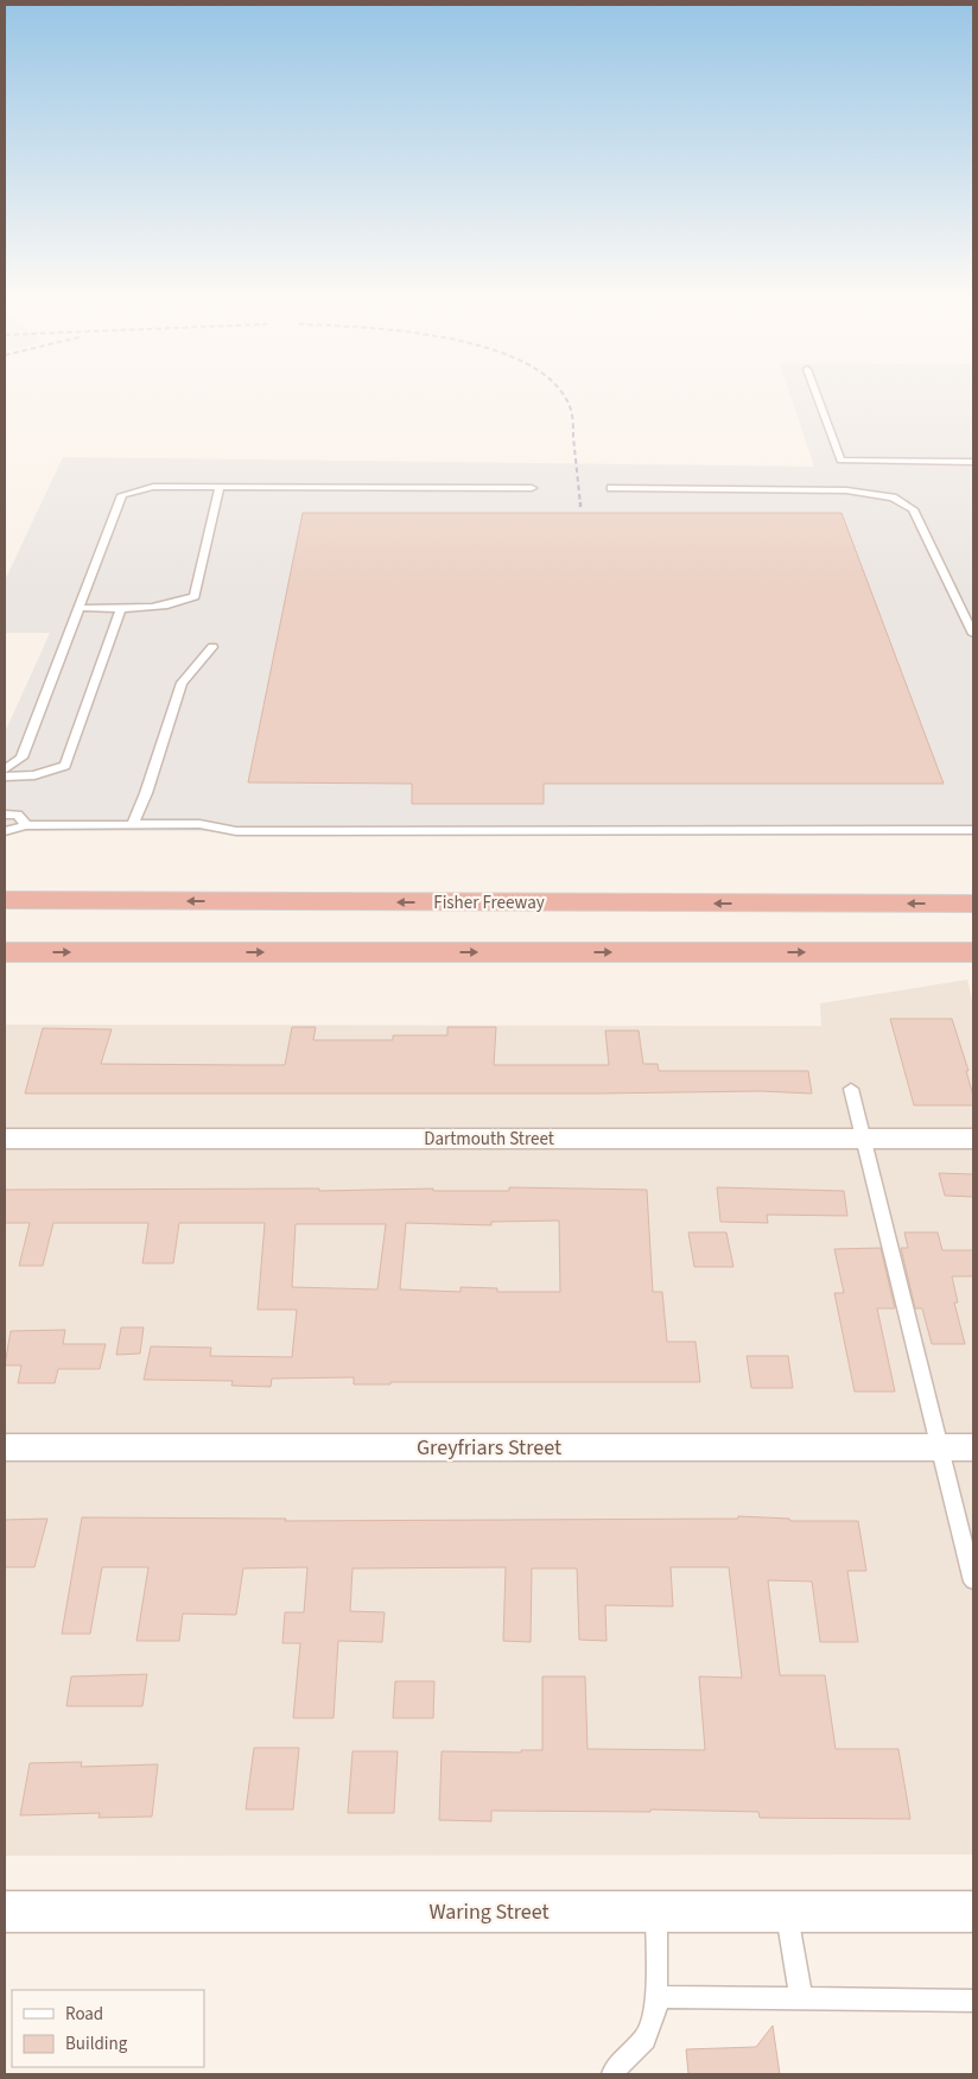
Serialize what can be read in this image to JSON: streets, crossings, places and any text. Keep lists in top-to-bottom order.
{
  "streets": {
    "highway": ["Fisher Freeway"],
    "street": ["Dartmouth Street", "Greyfriars Street", "Waring Street"]
  },
  "legend": ["Road", "Building"]
}
